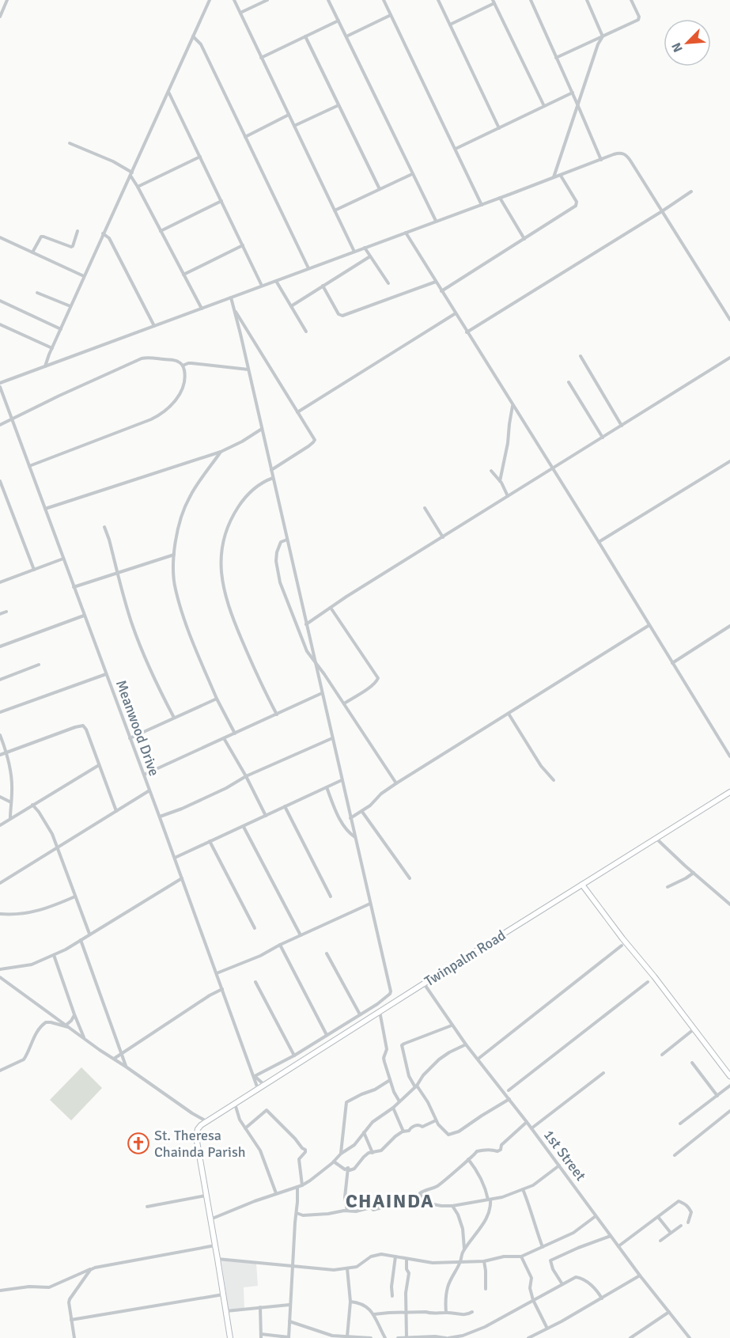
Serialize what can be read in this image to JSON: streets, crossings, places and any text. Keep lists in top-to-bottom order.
{
  "streets": {
    "main road": ["Twinpalm Road"],
    "street": ["Meanwood Drive", "1st Street"]
  },
  "crossings": [
    ["Meanwood Drive", "Twinpalm Road"],
    ["Twinpalm Road", "1st Street"]
  ],
  "districts": ["CHAINDA"],
  "places": {
    "church": ["St. Theresa Chainda Parish"]
  },
  "north": "bottom left"
}
